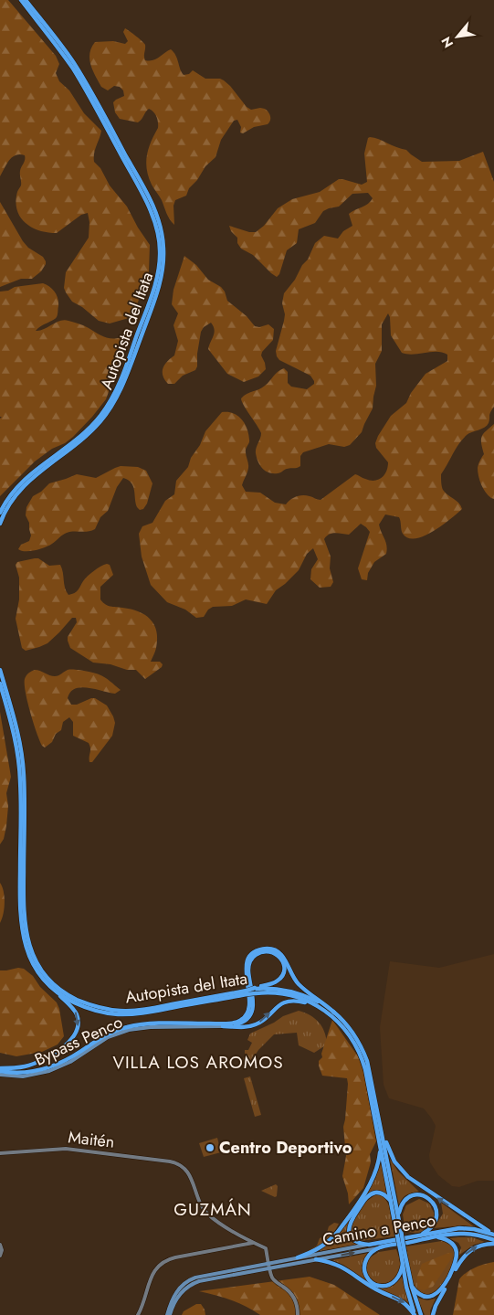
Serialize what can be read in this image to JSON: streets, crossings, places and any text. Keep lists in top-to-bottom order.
{
  "streets": {
    "highway": ["Autopista del Itata", "Camino a Penco"],
    "main road": ["Bypass Penco", "Maitén"]
  },
  "districts": ["VILLA LOS AROMOS", "GUZMÁN"],
  "places": ["Centro Deportivo"],
  "north": "bottom left"
}
